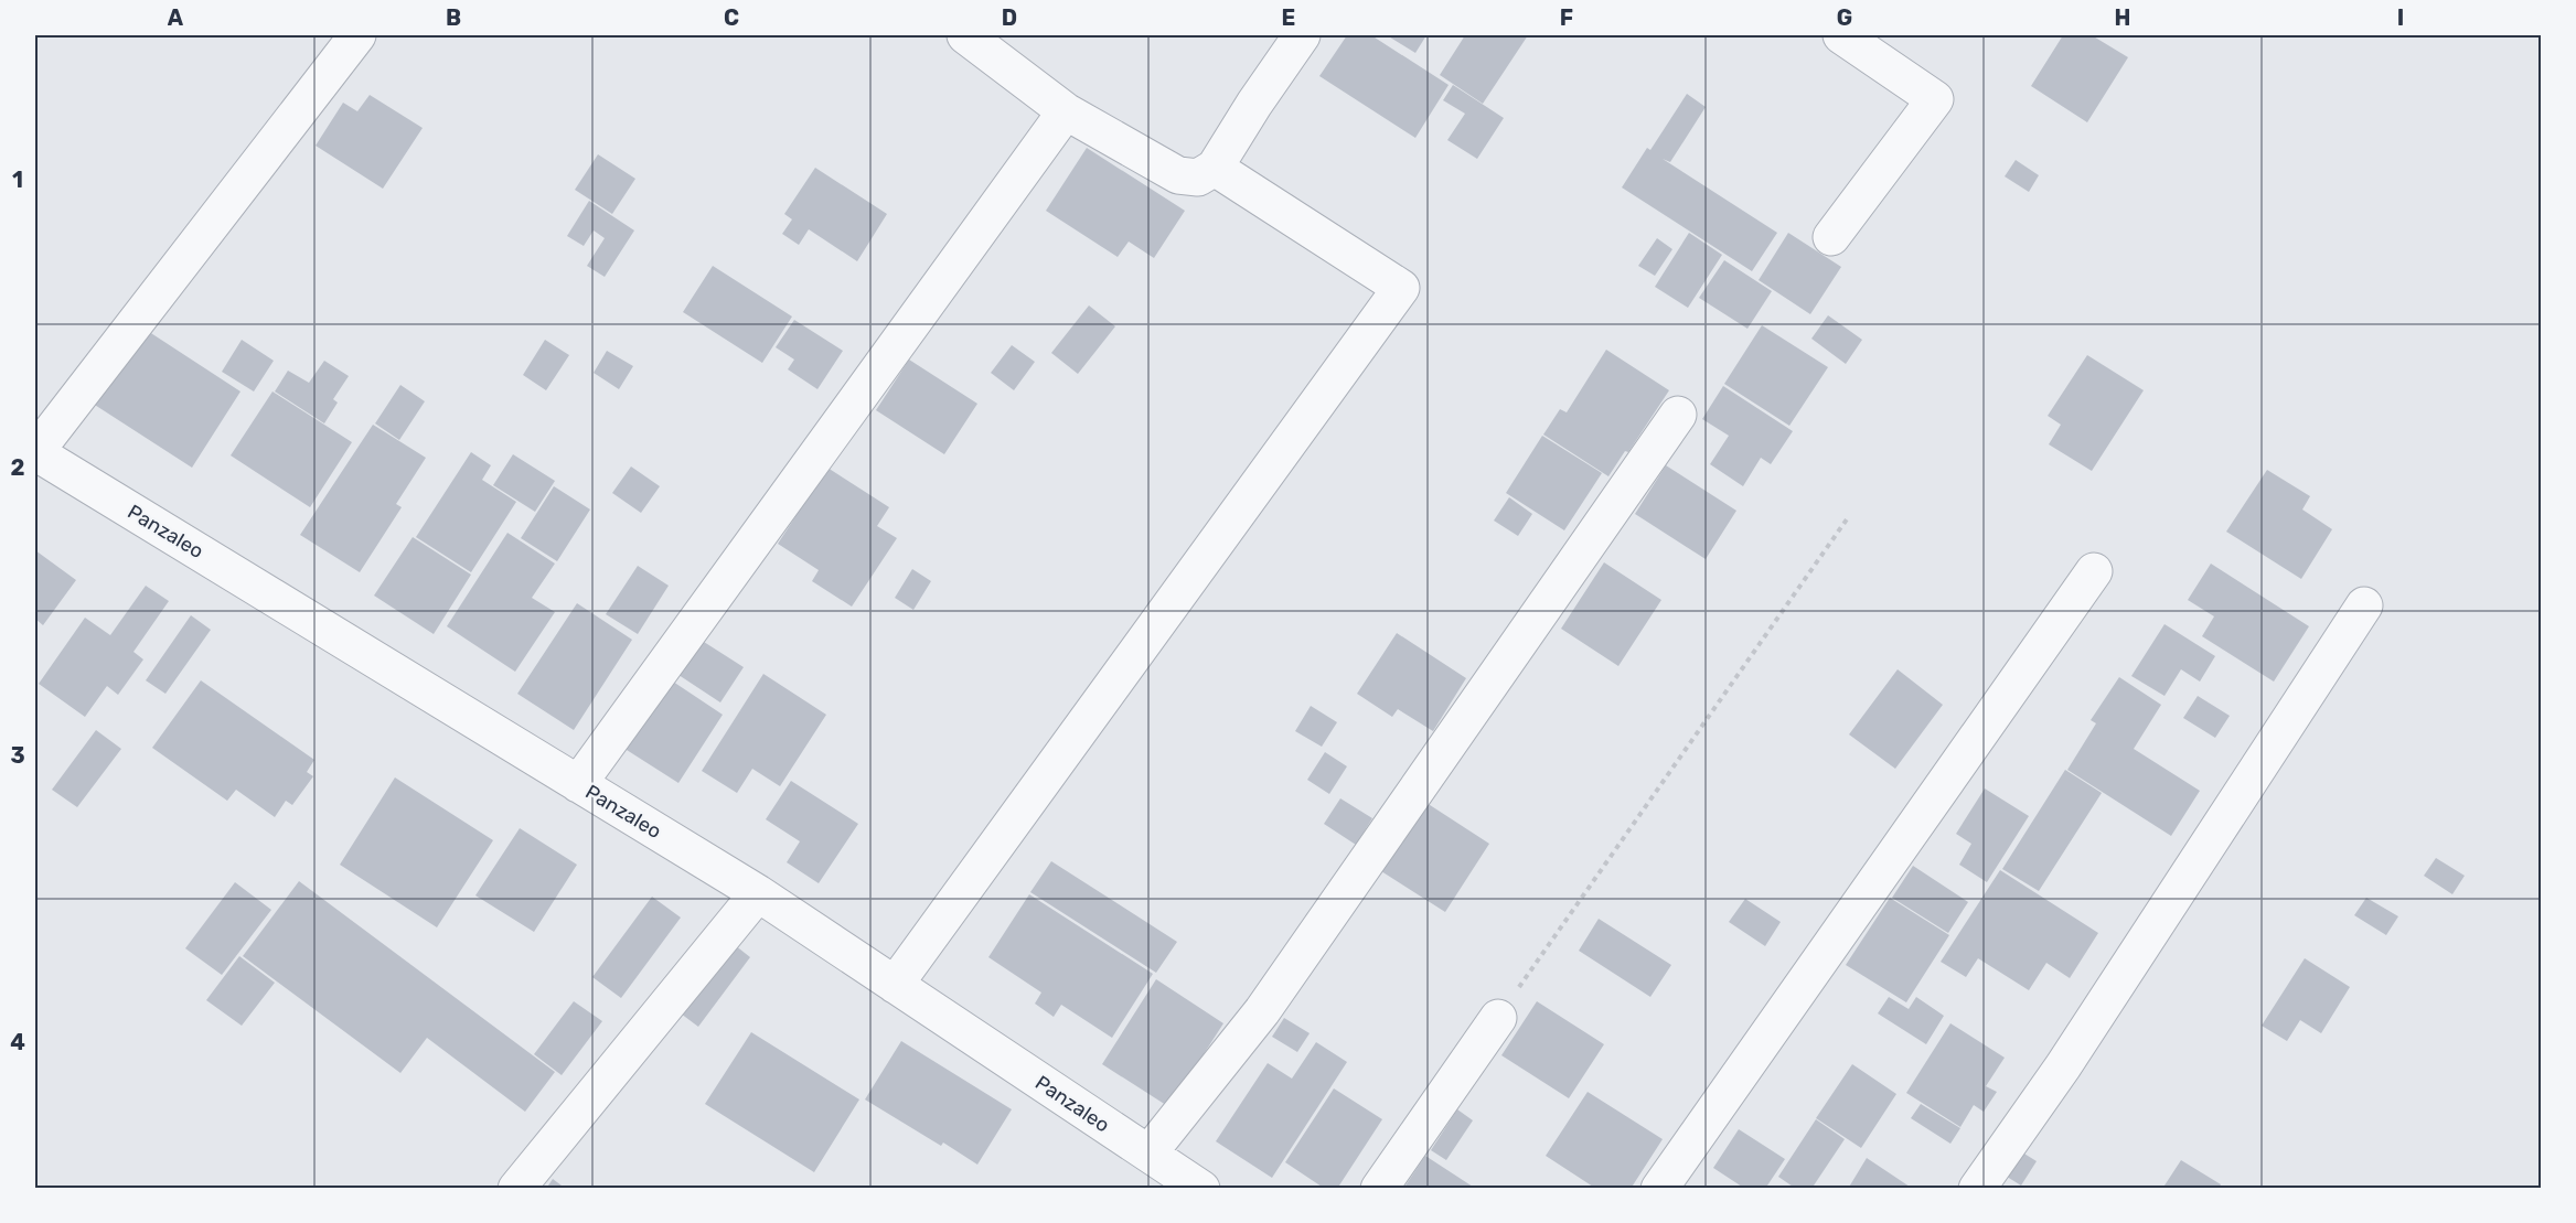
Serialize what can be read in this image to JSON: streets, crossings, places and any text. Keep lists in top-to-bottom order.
{
  "streets": {
    "street": ["Panzaleo"]
  },
  "grid": {
    "columns": [
      "A",
      "B",
      "C",
      "D",
      "E",
      "F",
      "G",
      "H",
      "I"
    ],
    "rows": [
      "1",
      "2",
      "3",
      "4"
    ]
  }
}
